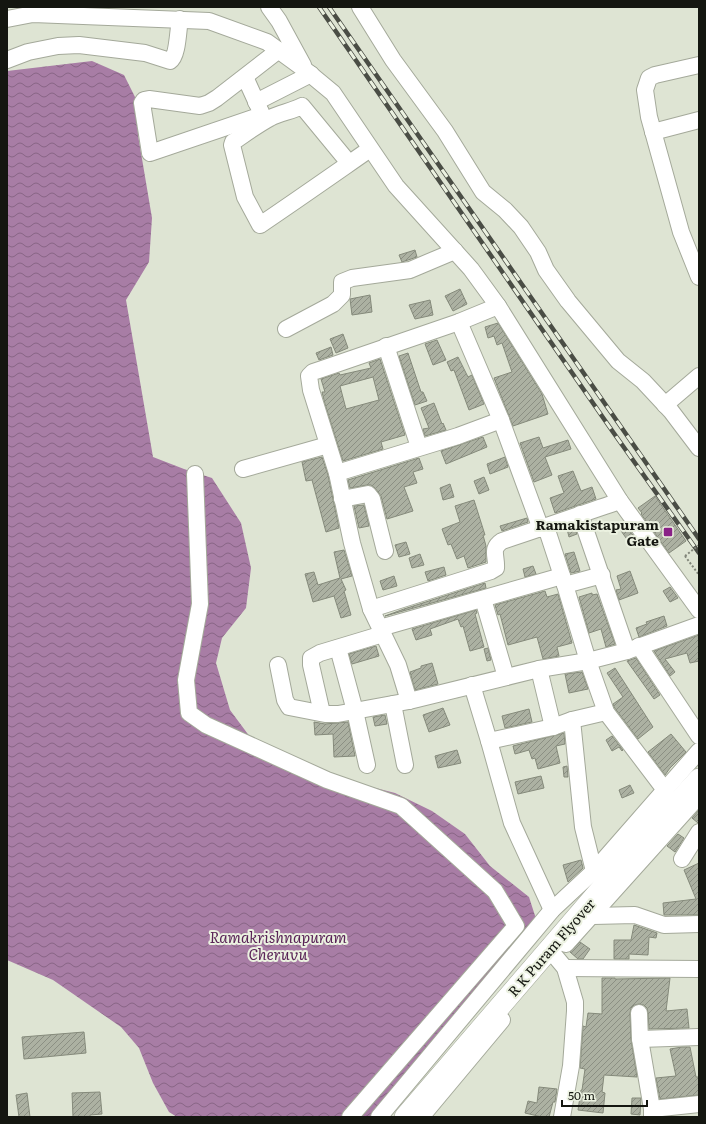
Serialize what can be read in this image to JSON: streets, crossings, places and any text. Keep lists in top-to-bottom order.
{
  "streets": {
    "main road": ["R K Puram Flyover"]
  },
  "water": ["Ramakrishnapuram Cheruvu"],
  "places": {
    "transit": ["Ramakistapuram Gate"]
  },
  "scale_bar": "50 m"
}
